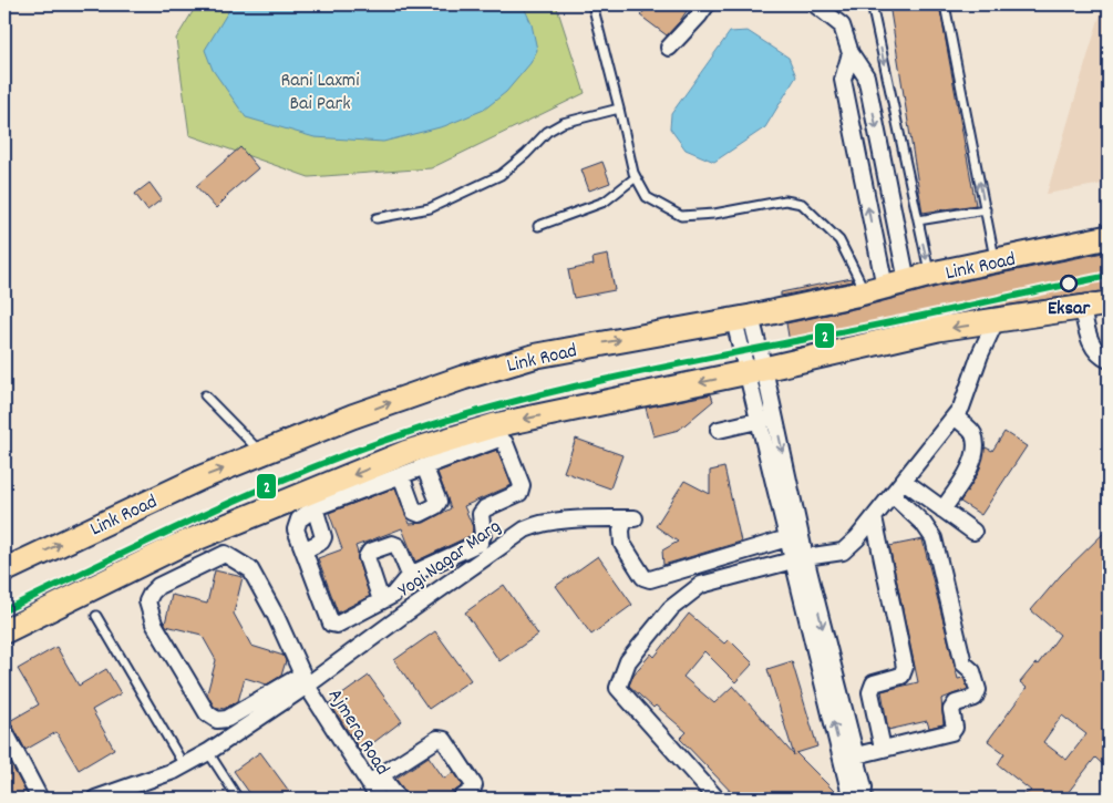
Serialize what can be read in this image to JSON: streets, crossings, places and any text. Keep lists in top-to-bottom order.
{
  "streets": {
    "main road": ["Link Road"],
    "street": ["Yogi Nagar Marg", "Ajmera Road"]
  },
  "crossings": [
    ["Yogi Nagar Marg", "Ajmera Road"]
  ],
  "parks": ["Rani Laxmi Bai Park"],
  "places": ["Eksar"],
  "lines": ["transit line 2"]
}
